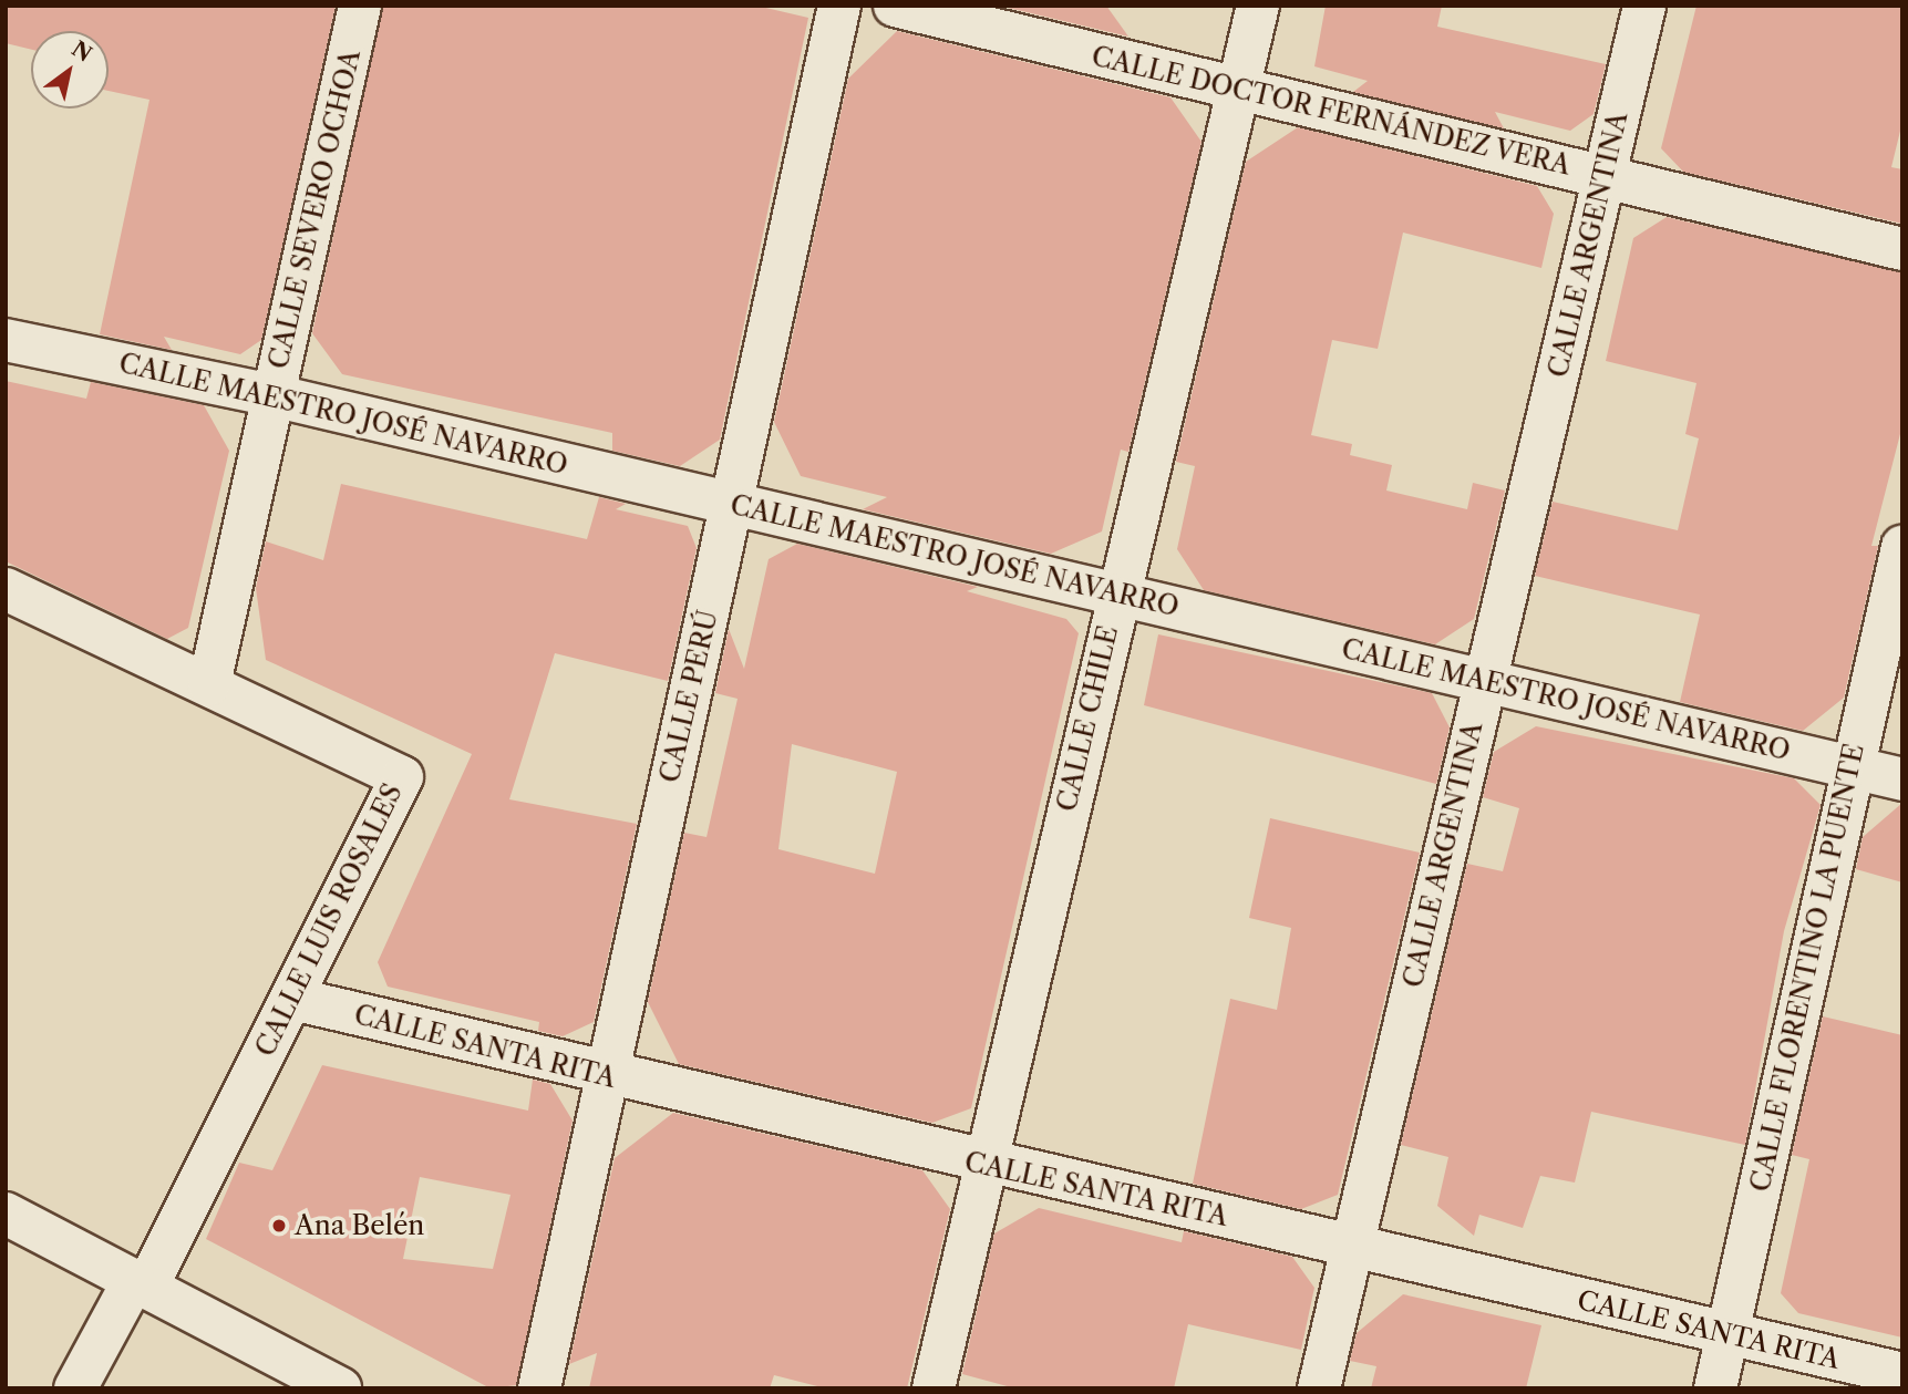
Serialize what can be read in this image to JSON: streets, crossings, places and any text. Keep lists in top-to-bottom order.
{
  "streets": {
    "street": [
      "CALLE DOCTOR FERNÁNDEZ VERA",
      "CALLE SEVERO OCHOA",
      "CALLE ARGENTINA",
      "CALLE MAESTRO JOSÉ NAVARRO",
      "CALLE PERÚ",
      "CALLE CHILE",
      "CALLE LUIS ROSALES",
      "CALLE FLORENTINO LA PUENTE",
      "CALLE SANTA RITA"
    ]
  },
  "crossings": [
    ["CALLE DOCTOR FERNÁNDEZ VERA", "CALLE ARGENTINA"],
    ["CALLE DOCTOR FERNÁNDEZ VERA", "CALLE CHILE"],
    ["CALLE SEVERO OCHOA", "CALLE MAESTRO JOSÉ NAVARRO"],
    ["CALLE SEVERO OCHOA", "CALLE LUIS ROSALES"],
    ["CALLE ARGENTINA", "CALLE MAESTRO JOSÉ NAVARRO"],
    ["CALLE ARGENTINA", "CALLE SANTA RITA"],
    ["CALLE MAESTRO JOSÉ NAVARRO", "CALLE PERÚ"],
    ["CALLE MAESTRO JOSÉ NAVARRO", "CALLE CHILE"],
    ["CALLE MAESTRO JOSÉ NAVARRO", "CALLE FLORENTINO LA PUENTE"],
    ["CALLE PERÚ", "CALLE SANTA RITA"],
    ["CALLE CHILE", "CALLE SANTA RITA"],
    ["CALLE LUIS ROSALES", "CALLE SANTA RITA"],
    ["CALLE FLORENTINO LA PUENTE", "CALLE SANTA RITA"]
  ],
  "places": ["Ana Belén"],
  "north": "top right"
}
